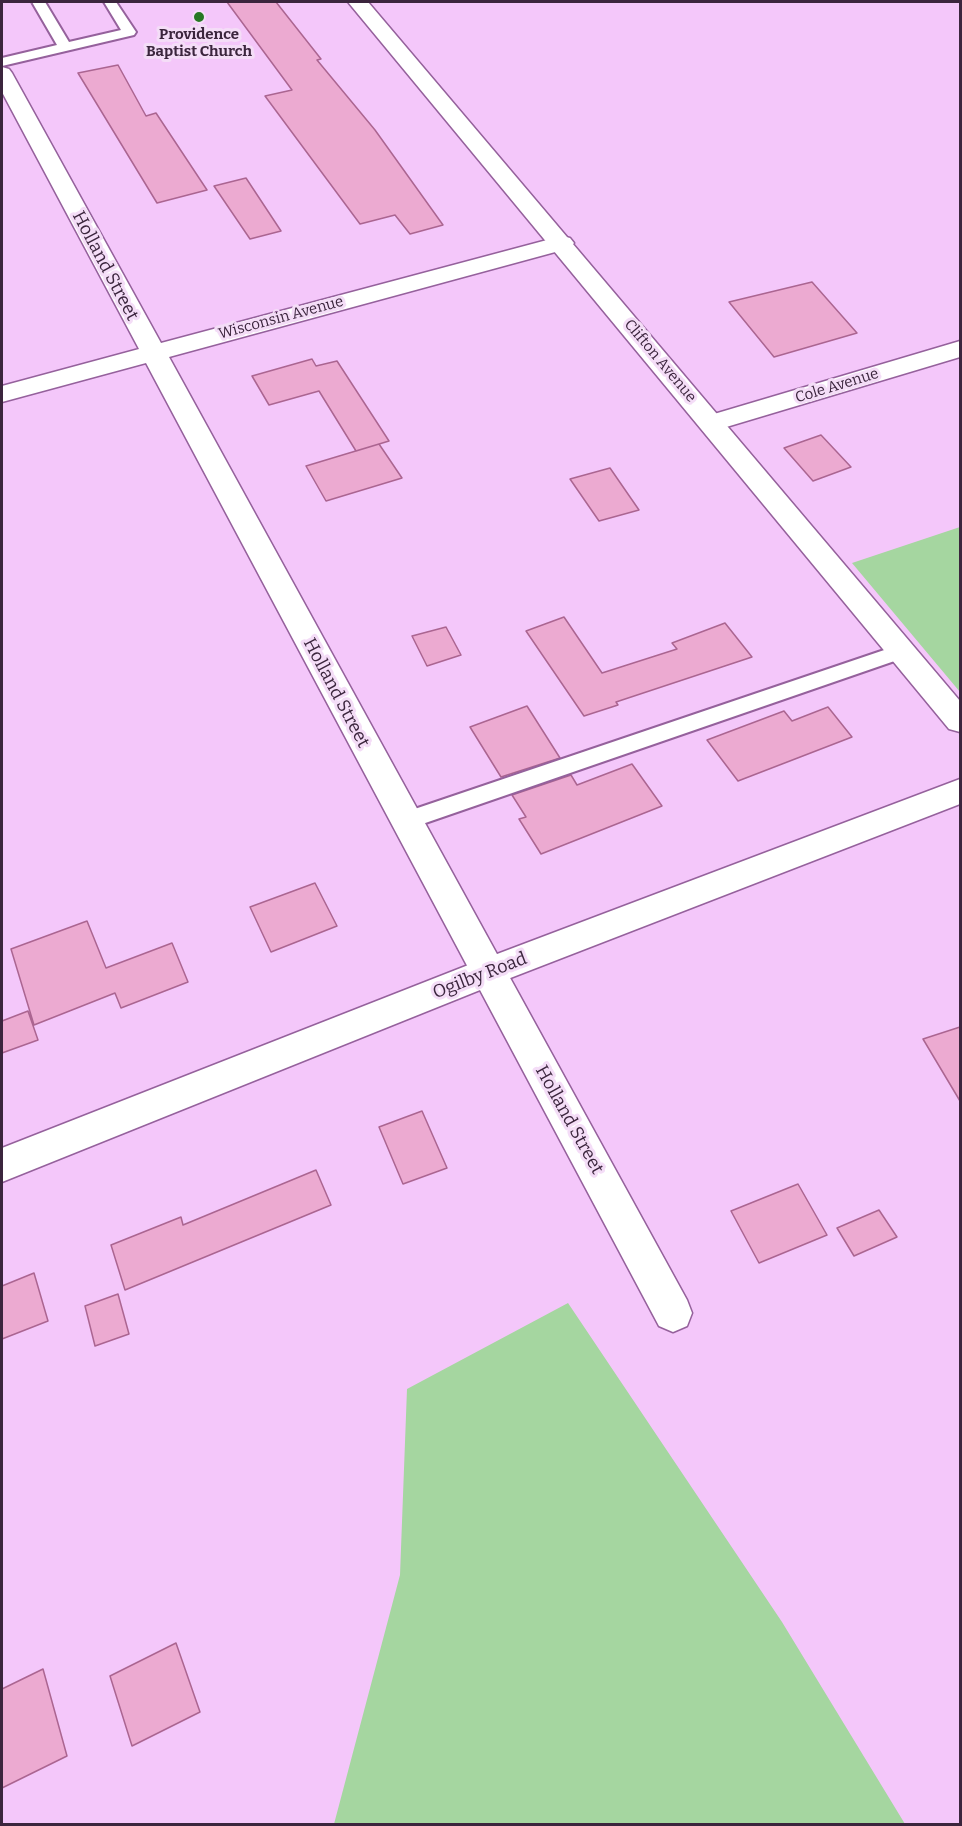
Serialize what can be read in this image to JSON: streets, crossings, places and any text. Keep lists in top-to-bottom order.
{
  "streets": {
    "street": [
      "Holland Street",
      "Wisconsin Avenue",
      "Clifton Avenue",
      "Cole Avenue",
      "Ogilby Road"
    ]
  },
  "crossings": [
    ["Holland Street", "Wisconsin Avenue"],
    ["Holland Street", "Ogilby Road"],
    ["Wisconsin Avenue", "Clifton Avenue"],
    ["Clifton Avenue", "Cole Avenue"]
  ],
  "places": ["Providence Baptist Church"]
}
